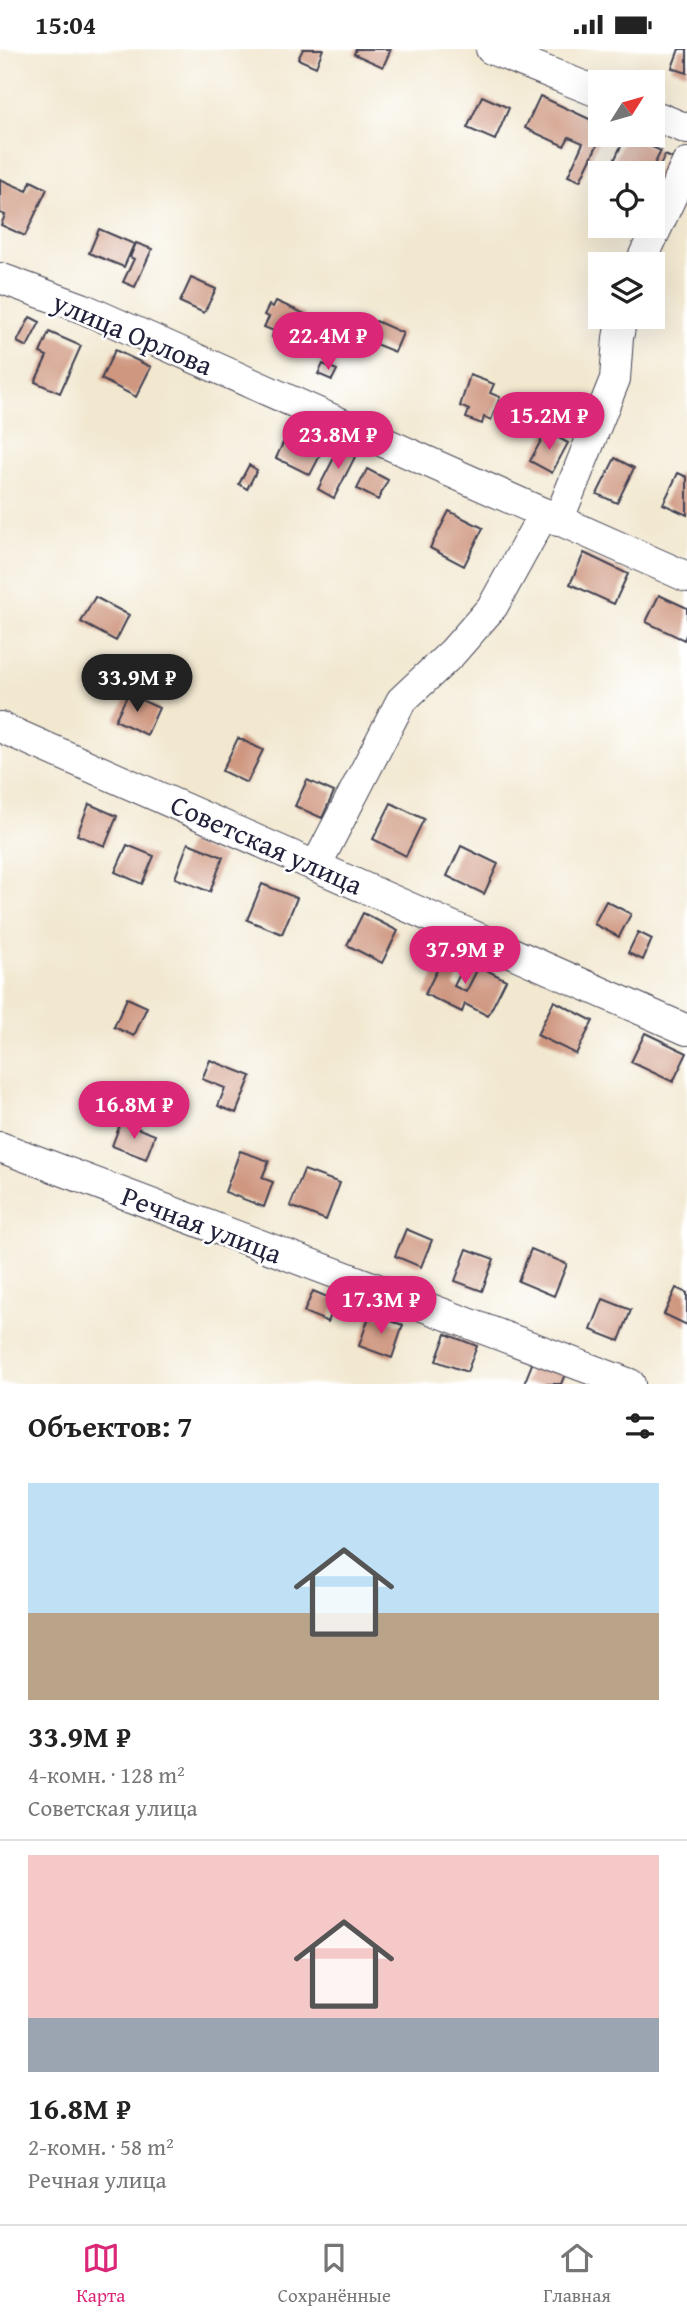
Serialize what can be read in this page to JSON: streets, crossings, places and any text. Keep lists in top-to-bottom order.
{
  "streets": {
    "street": ["улица Орлова", "Советская улица", "Речная улица"]
  },
  "north": "top right",
  "page": {
    "status": "15:04",
    "price": [
      "22.4M ₽",
      "15.2M ₽",
      "23.8M ₽",
      "33.9M ₽",
      "37.9M ₽",
      "16.8M ₽",
      "17.3M ₽"
    ],
    "heading": "Объектов: 7",
    "list": [
      {
        "name": "33.9M ₽",
        "note": "4-комн. · 128 m² · Советская улица"
      },
      {
        "name": "16.8M ₽",
        "note": "2-комн. · 58 m² · Речная улица"
      }
    ],
    "tabs": ["Карта", "Сохранённые", "Главная"]
  }
}
